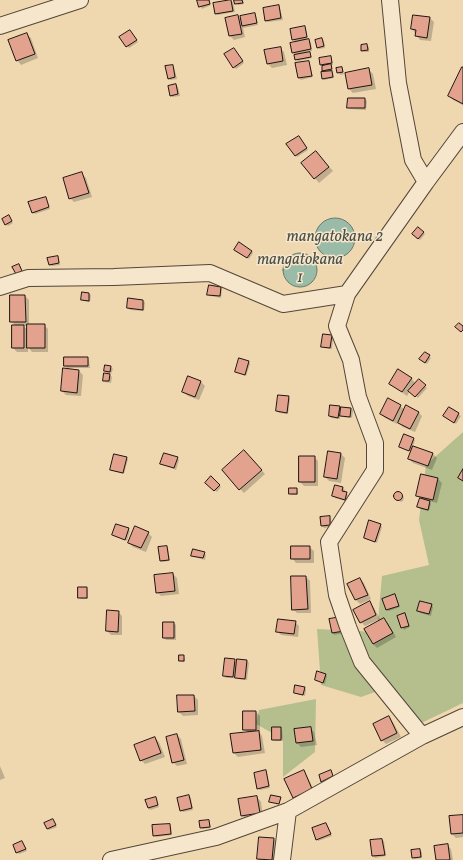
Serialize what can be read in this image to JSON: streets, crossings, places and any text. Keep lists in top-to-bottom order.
{
  "water": ["mangatokana 2", "mangatokana 1"]
}
